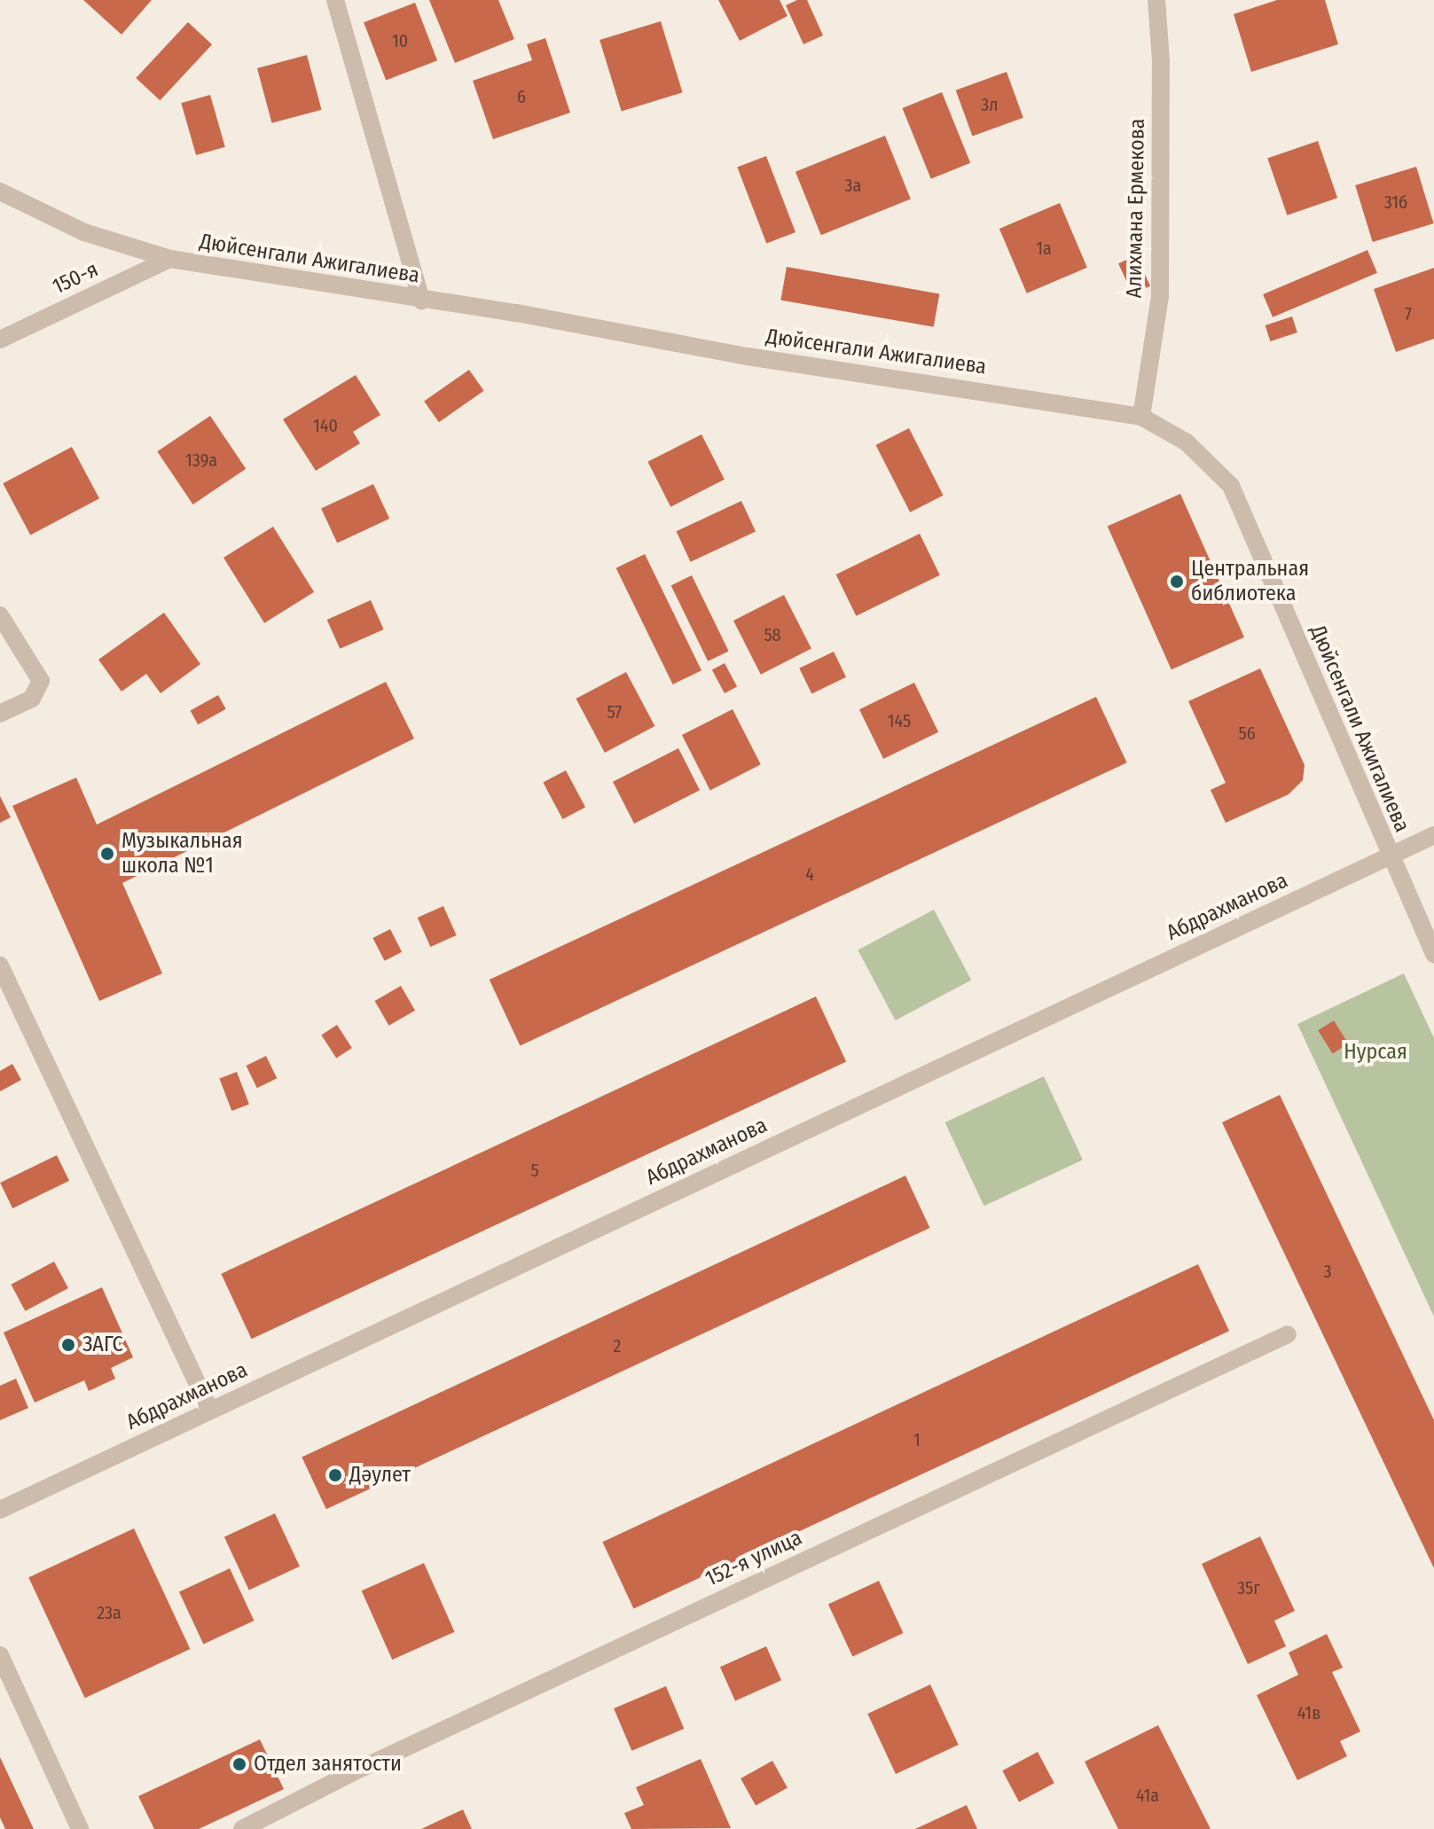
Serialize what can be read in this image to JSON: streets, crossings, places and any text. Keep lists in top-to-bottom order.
{
  "streets": {
    "street": [
      "Алихмана Ермекова",
      "Дюйсенгали Ажигалиева",
      "150-я",
      "Абдрахманова",
      "152-я улица"
    ]
  },
  "crossings": [
    ["Алихмана Ермекова", "Дюйсенгали Ажигалиева"],
    ["Дюйсенгали Ажигалиева", "150-я"],
    ["Дюйсенгали Ажигалиева", "Абдрахманова"]
  ],
  "parks": ["Нурсая"],
  "places": [
    "Центральная библиотека",
    "Музыкальная школа №1",
    "ЗАГС",
    "Дәулет",
    "Отдел занятости"
  ],
  "house_numbers": [
    "10",
    "6",
    "3л",
    "3а",
    "31б",
    "1а",
    "7",
    "140",
    "139а",
    "58",
    "57",
    "145",
    "56",
    "4",
    "5",
    "3",
    "2",
    "1",
    "35г",
    "23а",
    "41в",
    "41а"
  ]
}
